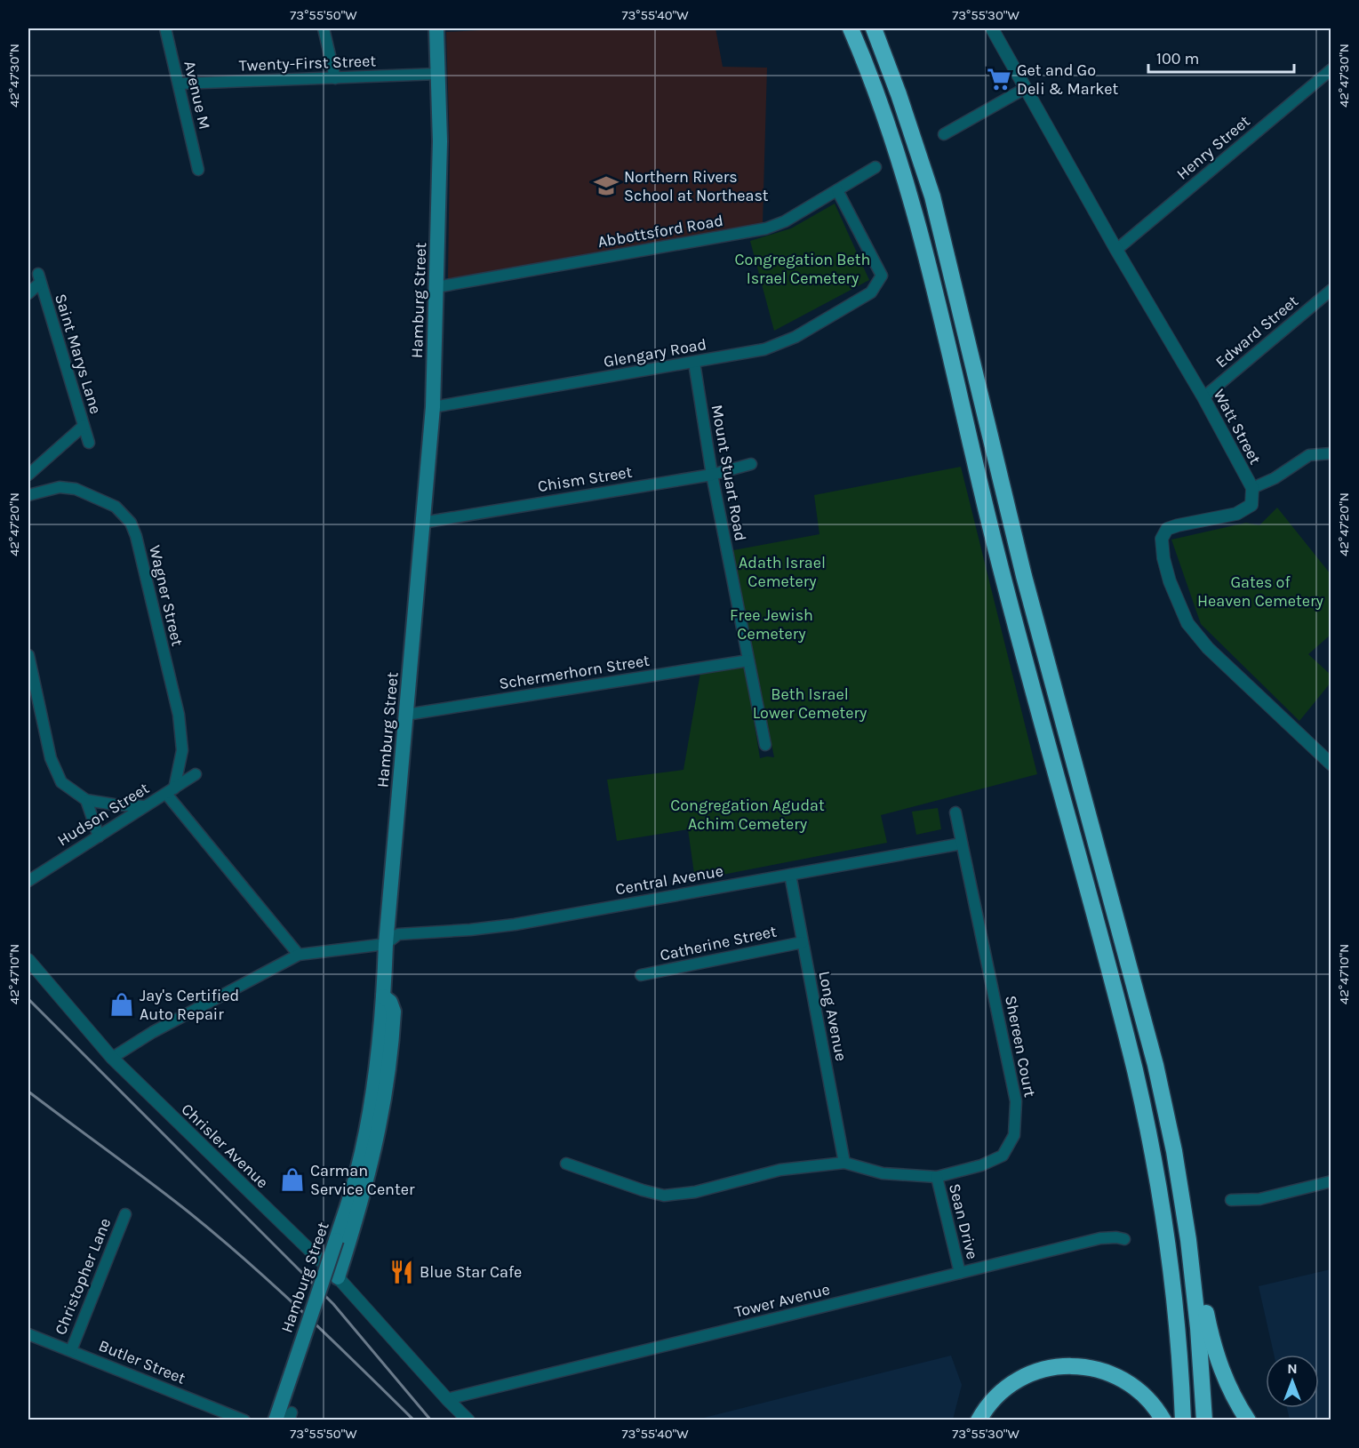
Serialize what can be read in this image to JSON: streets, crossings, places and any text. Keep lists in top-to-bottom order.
{
  "streets": {
    "main road": ["Hamburg Street"],
    "street": [
      "Twenty-First Street",
      "Avenue M",
      "Henry Street",
      "Abbottsford Road",
      "Edward Street",
      "Glengary Road",
      "Saint Marys Lane",
      "Watt Street",
      "Mount Stuart Road",
      "Chism Street",
      "Wagner Street",
      "Schermerhorn Street",
      "Hudson Street",
      "Central Avenue",
      "Catherine Street",
      "Long Avenue",
      "Shereen Court",
      "Chrisler Avenue",
      "Sean Drive",
      "Christopher Lane",
      "Tower Avenue",
      "Butler Street"
    ]
  },
  "crossings": [
    ["Twenty-First Street", "Avenue M"],
    ["Twenty-First Street", "Hamburg Street"],
    ["Henry Street", "Watt Street"],
    ["Abbottsford Road", "Hamburg Street"],
    ["Abbottsford Road", "Glengary Road"],
    ["Hamburg Street", "Glengary Road"],
    ["Hamburg Street", "Chism Street"],
    ["Hamburg Street", "Schermerhorn Street"],
    ["Hamburg Street", "Central Avenue"],
    ["Edward Street", "Watt Street"],
    ["Glengary Road", "Mount Stuart Road"],
    ["Mount Stuart Road", "Chism Street"],
    ["Mount Stuart Road", "Schermerhorn Street"],
    ["Wagner Street", "Hudson Street"],
    ["Central Avenue", "Long Avenue"],
    ["Central Avenue", "Shereen Court"],
    ["Catherine Street", "Long Avenue"],
    ["Long Avenue", "Shereen Court"],
    ["Shereen Court", "Sean Drive"],
    ["Chrisler Avenue", "Tower Avenue"],
    ["Sean Drive", "Tower Avenue"],
    ["Christopher Lane", "Butler Street"]
  ],
  "parks": [
    "Congregation Beth Israel Cemetery",
    "Adath Israel Cemetery",
    "Gates of Heaven Cemetery",
    "Free Jewish Cemetery",
    "Beth Israel Lower Cemetery",
    "Congregation Agudat Achim Cemetery"
  ],
  "places": {
    "supermarket": ["Get and Go Deli & Market"],
    "school or university": ["Northern Rivers School at Northeast"],
    "shop": ["Jay's Certified Auto Repair", "Carman Service Center"],
    "restaurant": ["Blue Star Cafe"]
  },
  "scale_bar": "100 m",
  "north": "top",
  "coordinates": [
    "73°55'50\"W",
    "73°55'40\"W",
    "73°55'30\"W",
    "42°47'30\"N",
    "42°47'20\"N",
    "42°47'10\"N"
  ]
}
